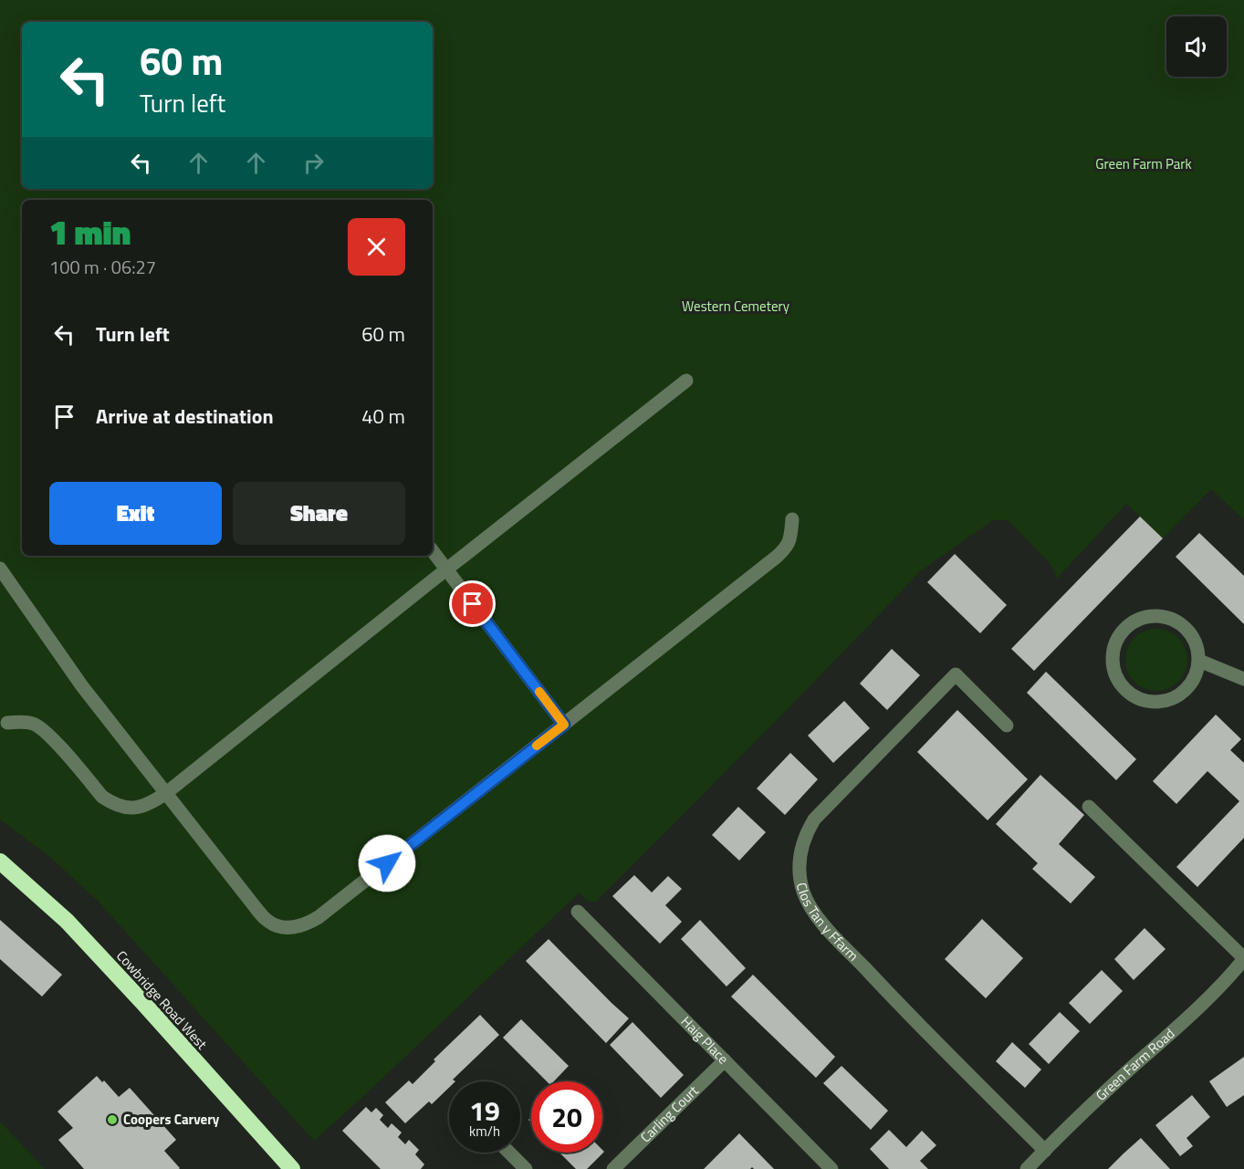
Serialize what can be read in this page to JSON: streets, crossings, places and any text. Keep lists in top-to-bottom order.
{
  "streets": {
    "highway": ["Cowbridge Road West"],
    "street": [
      "Clos Tan y Ffarm",
      "Haig Place",
      "Green Farm Road",
      "Carling Court"
    ]
  },
  "crossings": [
    ["Clos Tan y Ffarm", "Green Farm Road"],
    ["Haig Place", "Carling Court"]
  ],
  "parks": ["Green Farm Park", "Western Cemetery"],
  "places": ["Coopers Carvery"],
  "page": {
    "turn": ["60 m", "Turn left"],
    "heading": ["1 min", "100 m · 06:27"],
    "list": [
      {
        "name": "Turn left",
        "value": "60 m"
      },
      {
        "name": "Arrive at destination",
        "value": "40 m"
      }
    ],
    "buttons": ["Exit", "Share"],
    "speed": "19 km/h",
    "limit": "20"
  }
}
